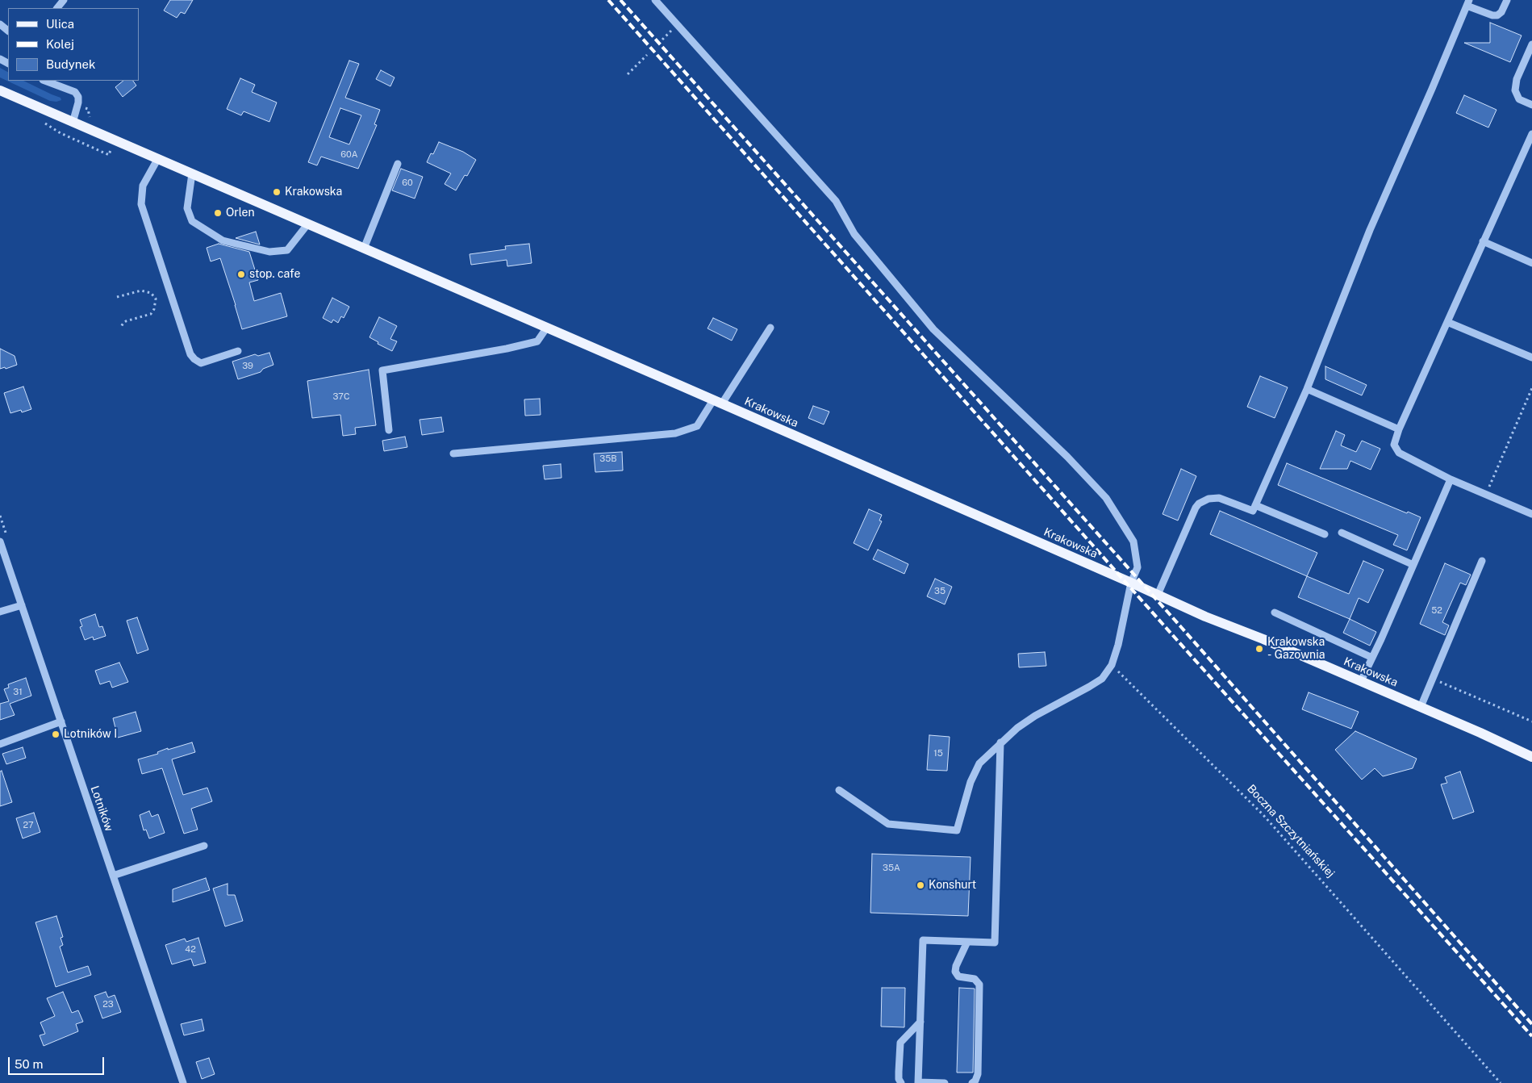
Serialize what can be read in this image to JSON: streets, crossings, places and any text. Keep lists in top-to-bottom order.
{
  "streets": {
    "main road": ["Krakowska"],
    "street": ["Lotników"],
    "path": ["Boczna Szczytniańskiej"]
  },
  "places": [
    "Krakowska",
    "Orlen",
    "stop. cafe",
    "Krakowska - Gazownia",
    "Lotników I",
    "Konshurt"
  ],
  "house_numbers": [
    "60A",
    "60",
    "39",
    "37C",
    "35B",
    "35",
    "52",
    "31",
    "15",
    "27",
    "35A",
    "42",
    "23"
  ],
  "legend": ["Ulica", "Kolej", "Budynek"],
  "scale_bar": "50 m"
}
